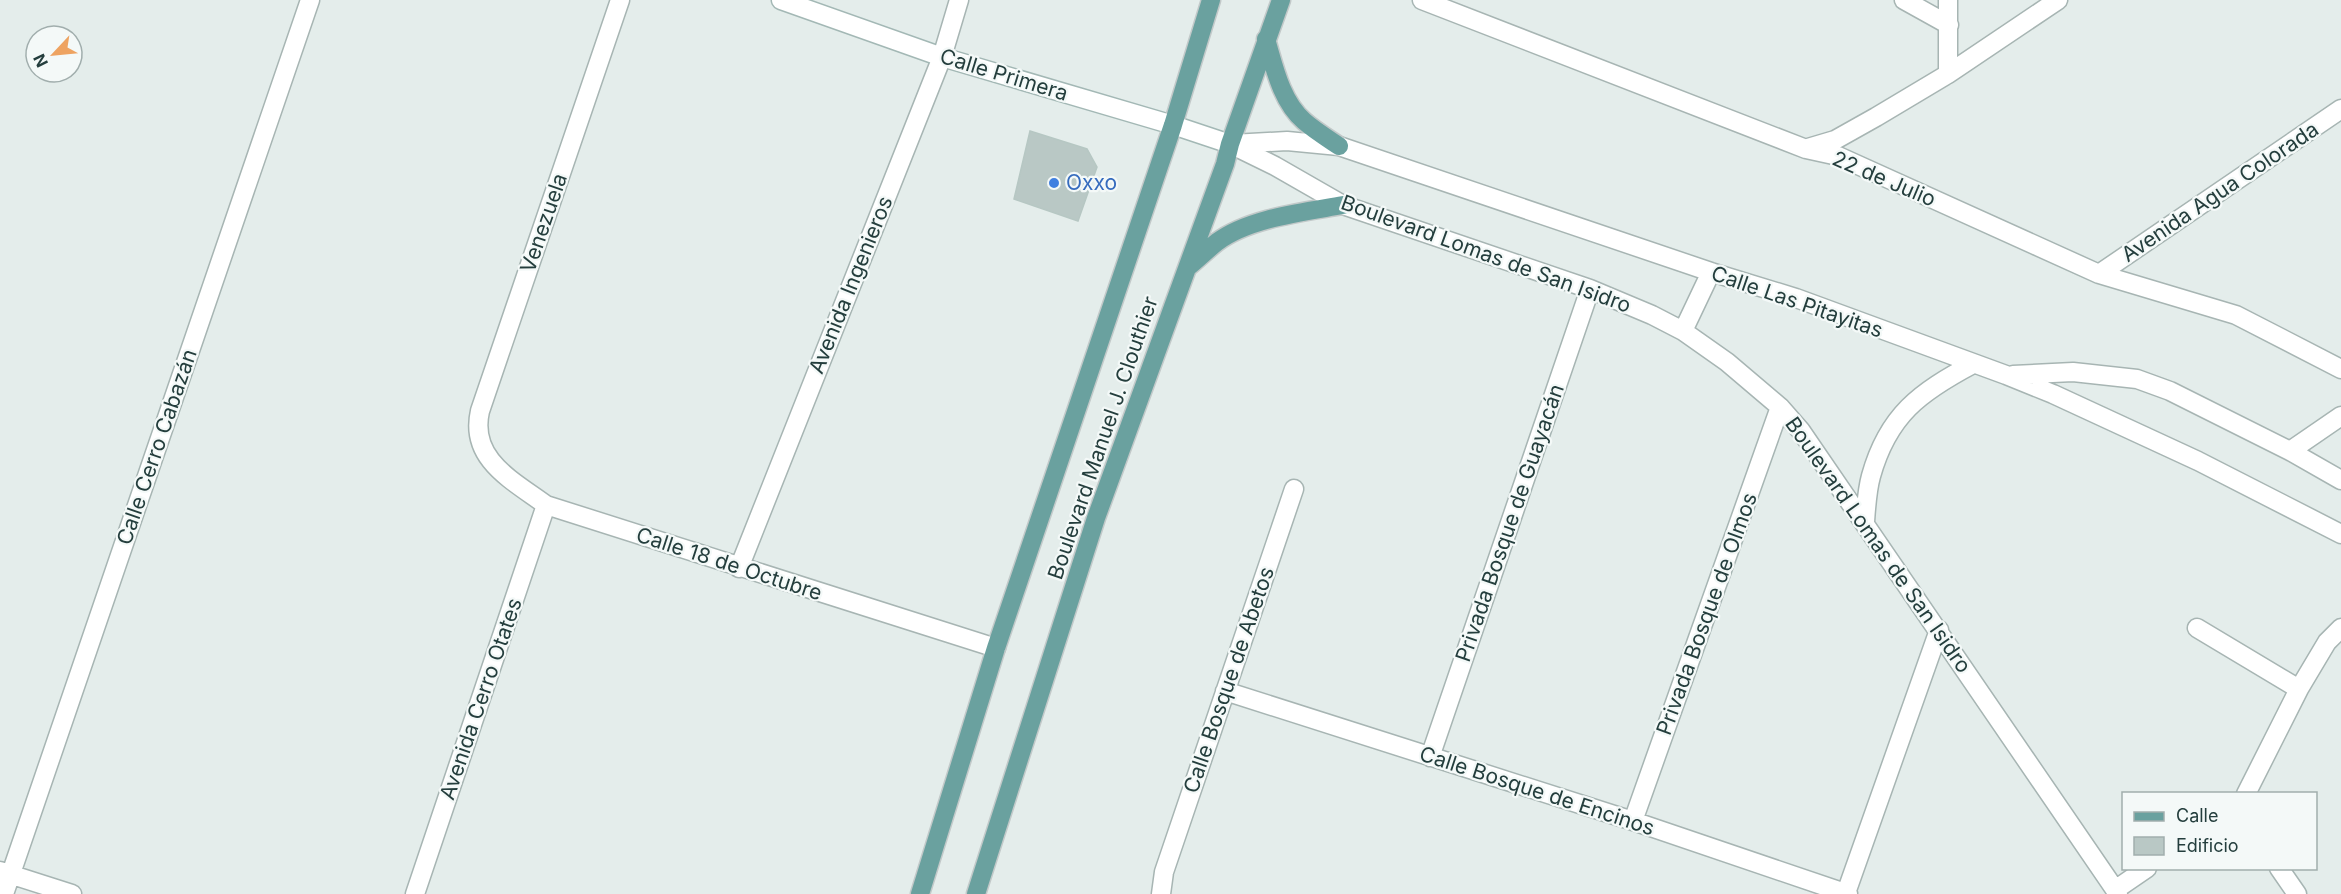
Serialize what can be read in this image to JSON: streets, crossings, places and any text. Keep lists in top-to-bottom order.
{
  "streets": {
    "main road": ["Boulevard Manuel J. Clouthier"],
    "street": [
      "Calle Primera",
      "22 de Julio",
      "Avenida Agua Colorada",
      "Venezuela",
      "Boulevard Lomas de San Isidro",
      "Avenida Ingenieros",
      "Calle Las Pitayitas",
      "Calle Cerro Cabazán",
      "Privada Bosque de Guayacán",
      "Calle 18 de Octubre",
      "Privada Bosque de Olmos",
      "Calle Bosque de Abetos",
      "Avenida Cerro Otates",
      "Calle Bosque de Encinos"
    ]
  },
  "crossings": [
    ["Calle Primera", "Boulevard Lomas de San Isidro"],
    ["Calle Primera", "Avenida Ingenieros"],
    ["Calle Primera", "Calle Las Pitayitas"],
    ["Calle Primera", "Boulevard Manuel J. Clouthier"],
    ["22 de Julio", "Avenida Agua Colorada"],
    ["Venezuela", "Calle 18 de Octubre"],
    ["Boulevard Lomas de San Isidro", "Calle Las Pitayitas"],
    ["Boulevard Lomas de San Isidro", "Boulevard Manuel J. Clouthier"],
    ["Boulevard Lomas de San Isidro", "Privada Bosque de Guayacán"],
    ["Boulevard Lomas de San Isidro", "Privada Bosque de Olmos"],
    ["Avenida Ingenieros", "Calle 18 de Octubre"],
    ["Calle Las Pitayitas", "Boulevard Manuel J. Clouthier"],
    ["Boulevard Manuel J. Clouthier", "Calle 18 de Octubre"],
    ["Privada Bosque de Guayacán", "Calle Bosque de Encinos"],
    ["Calle 18 de Octubre", "Avenida Cerro Otates"],
    ["Privada Bosque de Olmos", "Calle Bosque de Encinos"],
    ["Calle Bosque de Abetos", "Calle Bosque de Encinos"]
  ],
  "places": ["Oxxo"],
  "legend": ["Calle", "Edificio"],
  "north": "bottom left"
}
